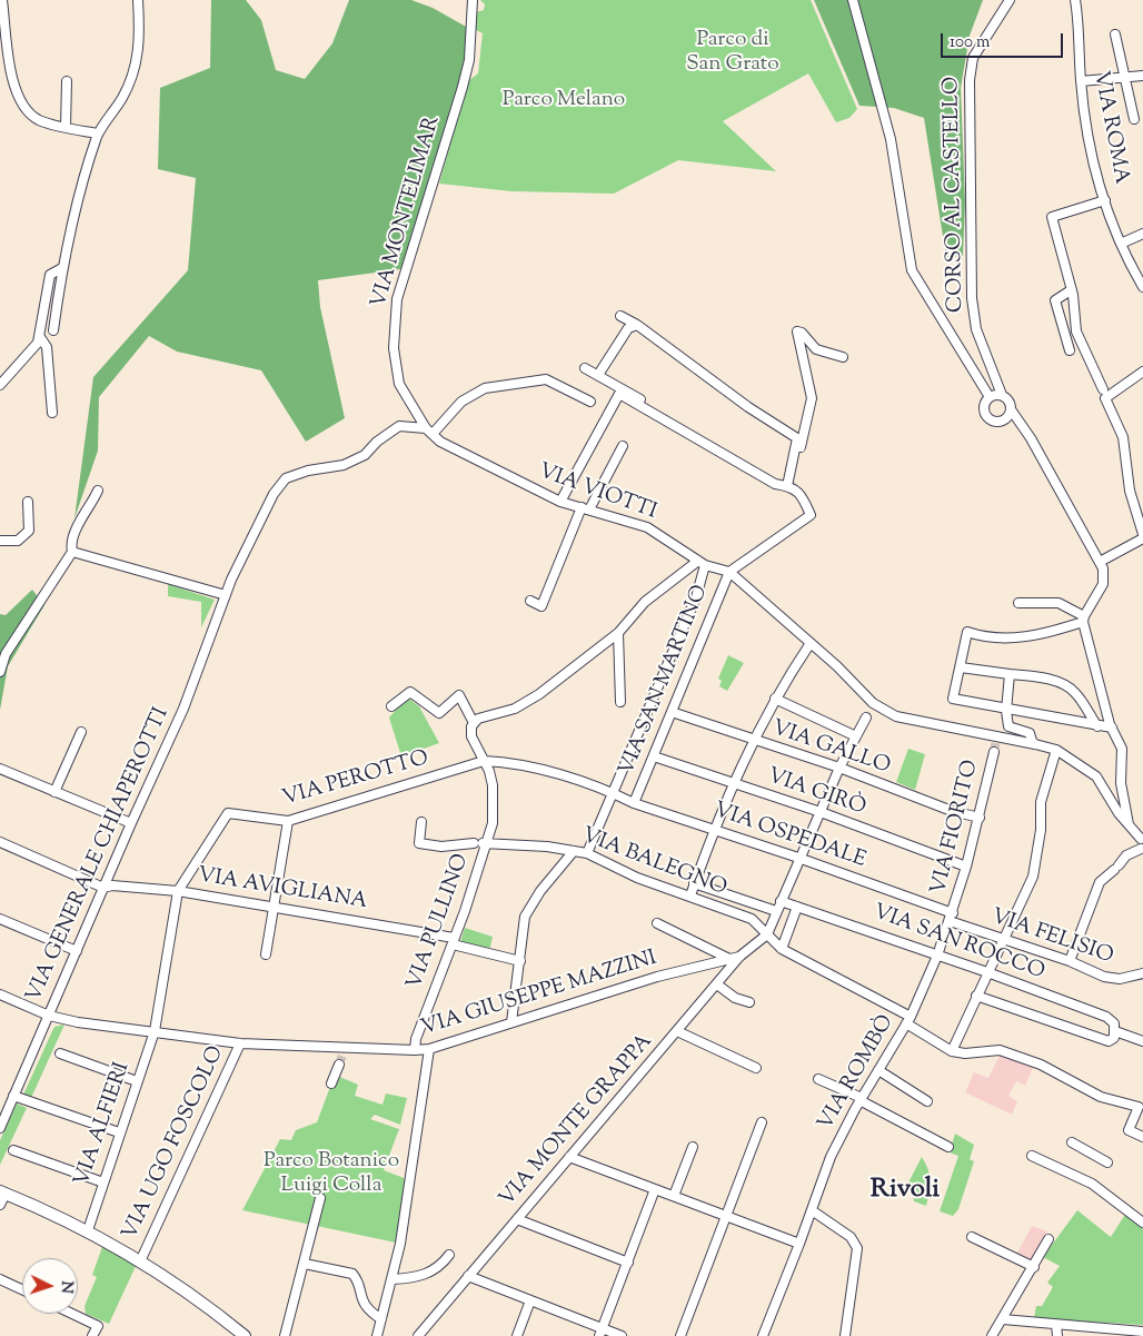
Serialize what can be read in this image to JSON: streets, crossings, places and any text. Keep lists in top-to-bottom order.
{
  "streets": {
    "street": [
      "VIA ROMA",
      "CORSO AL CASTELLO",
      "VIA MONTELIMAR",
      "VIA VIOTTI",
      "VIA SAN MARTINO",
      "VIA GALLO",
      "VIA PEROTTO",
      "VIA GIRÒ",
      "VIA FIORITO",
      "VIA OSPEDALE",
      "VIA GENERALE CHIAPEROTTI",
      "VIA BALEGNO",
      "VIA AVIGLIANA",
      "VIA PULLINO",
      "VIA FELISIO",
      "VIA SAN ROCCO",
      "VIA GIUSEPPE MAZZINI",
      "VIA ROMBÒ",
      "VIA MONTE GRAPPA",
      "VIA ALFIERI",
      "VIA UGO FOSCOLO"
    ]
  },
  "crossings": [
    ["VIA MONTELIMAR", "VIA VIOTTI"],
    ["VIA MONTELIMAR", "VIA GENERALE CHIAPEROTTI"],
    ["VIA VIOTTI", "VIA SAN MARTINO"],
    ["VIA VIOTTI", "VIA GENERALE CHIAPEROTTI"],
    ["VIA SAN MARTINO", "VIA GALLO"],
    ["VIA SAN MARTINO", "VIA GIRÒ"],
    ["VIA SAN MARTINO", "VIA OSPEDALE"],
    ["VIA GALLO", "VIA FIORITO"],
    ["VIA PEROTTO", "VIA OSPEDALE"],
    ["VIA PEROTTO", "VIA AVIGLIANA"],
    ["VIA PEROTTO", "VIA ALFIERI"],
    ["VIA GIRÒ", "VIA FIORITO"],
    ["VIA FIORITO", "VIA OSPEDALE"],
    ["VIA FIORITO", "VIA FELISIO"],
    ["VIA FIORITO", "VIA SAN ROCCO"],
    ["VIA FIORITO", "VIA ROMBÒ"],
    ["VIA OSPEDALE", "VIA FELISIO"],
    ["VIA GENERALE CHIAPEROTTI", "VIA AVIGLIANA"],
    ["VIA GENERALE CHIAPEROTTI", "VIA GIUSEPPE MAZZINI"],
    ["VIA BALEGNO", "VIA PULLINO"],
    ["VIA BALEGNO", "VIA ROMBÒ"],
    ["VIA BALEGNO", "VIA MONTE GRAPPA"],
    ["VIA AVIGLIANA", "VIA PULLINO"],
    ["VIA AVIGLIANA", "VIA ALFIERI"],
    ["VIA PULLINO", "VIA GIUSEPPE MAZZINI"],
    ["VIA SAN ROCCO", "VIA ROMBÒ"],
    ["VIA GIUSEPPE MAZZINI", "VIA MONTE GRAPPA"],
    ["VIA GIUSEPPE MAZZINI", "VIA ALFIERI"],
    ["VIA GIUSEPPE MAZZINI", "VIA UGO FOSCOLO"]
  ],
  "districts": ["Rivoli"],
  "parks": ["Parco di San Grato", "Parco Melano", "Parco Botanico Luigi Colla"],
  "scale_bar": "100 m",
  "north": "right"
}
